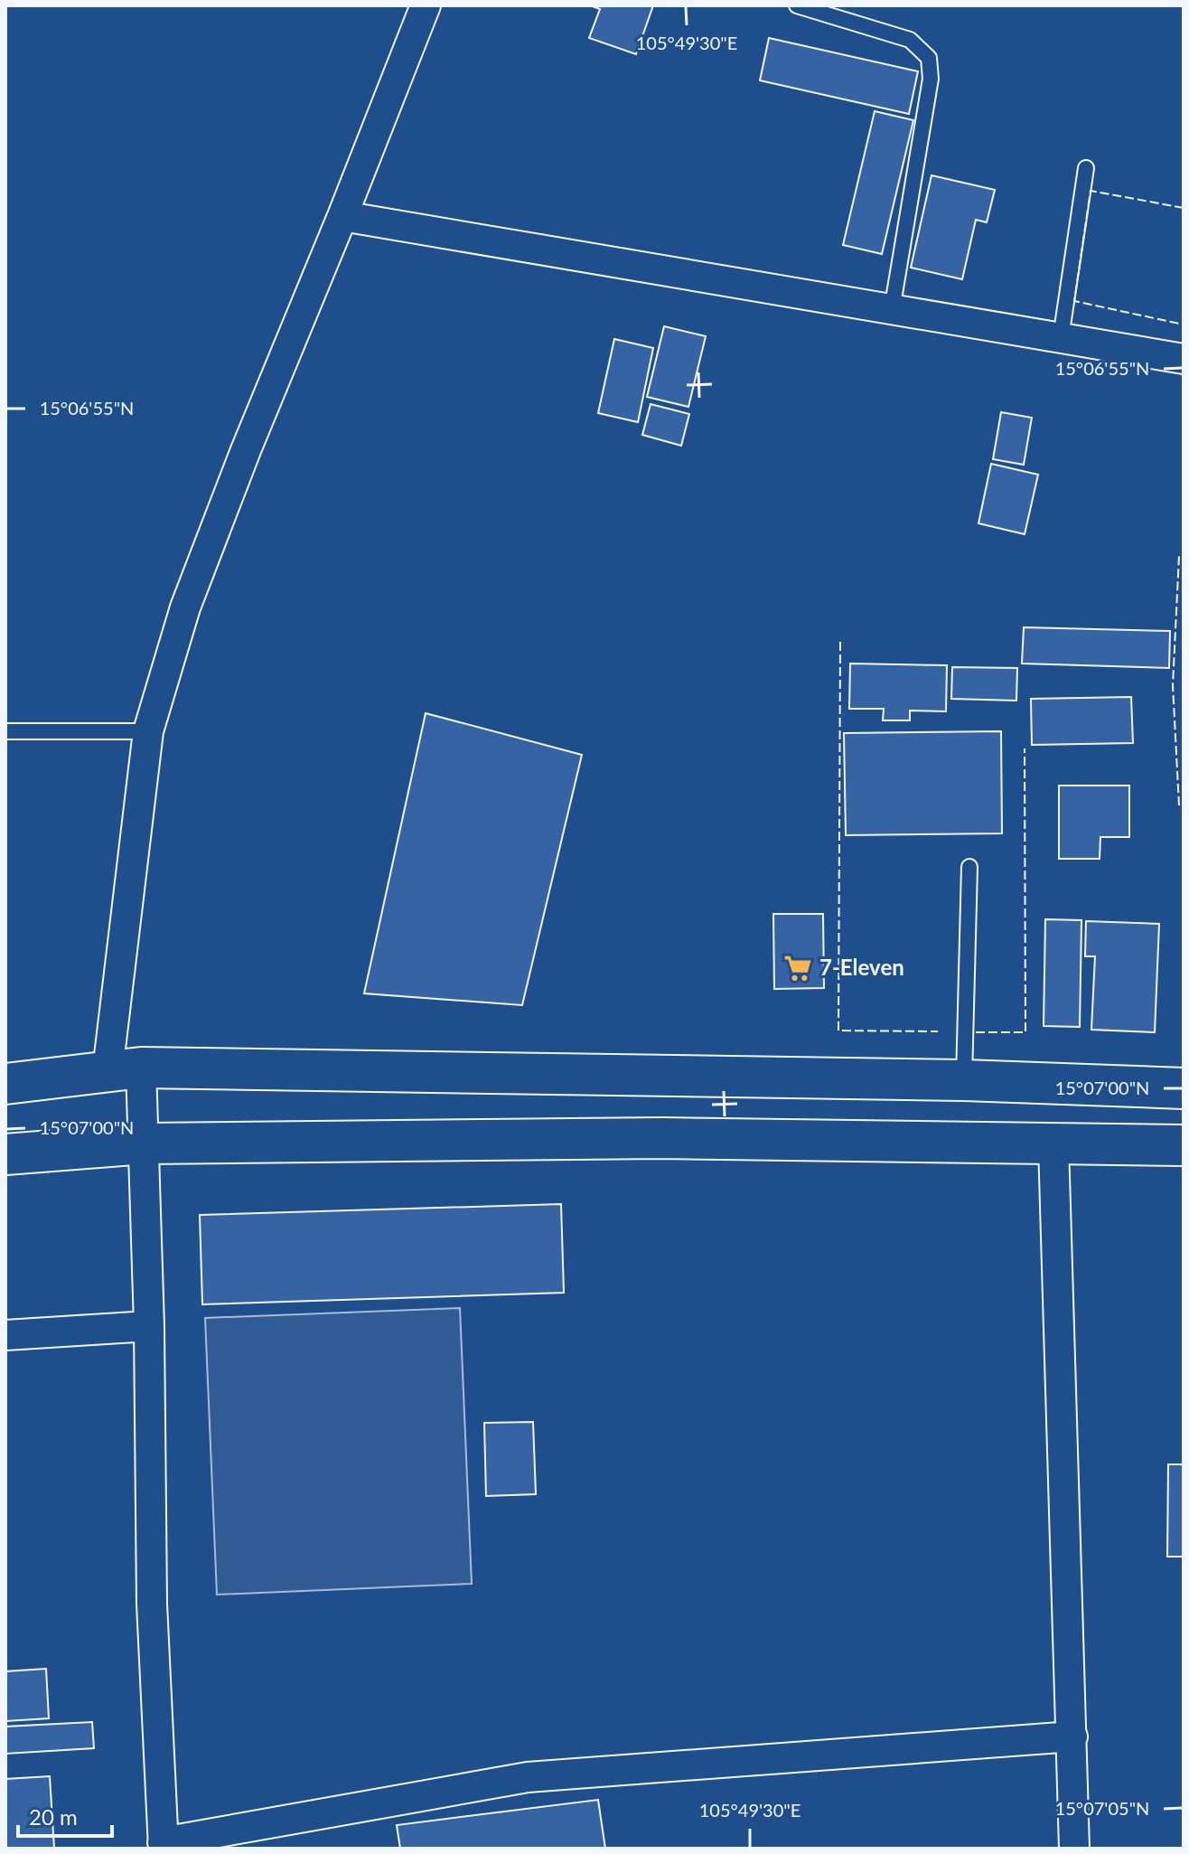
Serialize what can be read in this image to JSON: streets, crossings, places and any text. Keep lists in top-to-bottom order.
{
  "places": {
    "supermarket": ["7-Eleven"]
  },
  "scale_bar": "20 m",
  "coordinates": [
    "105°49'30\"E",
    "15°06'55\"N",
    "15°07'00\"N",
    "15°07'05\"N"
  ]
}
